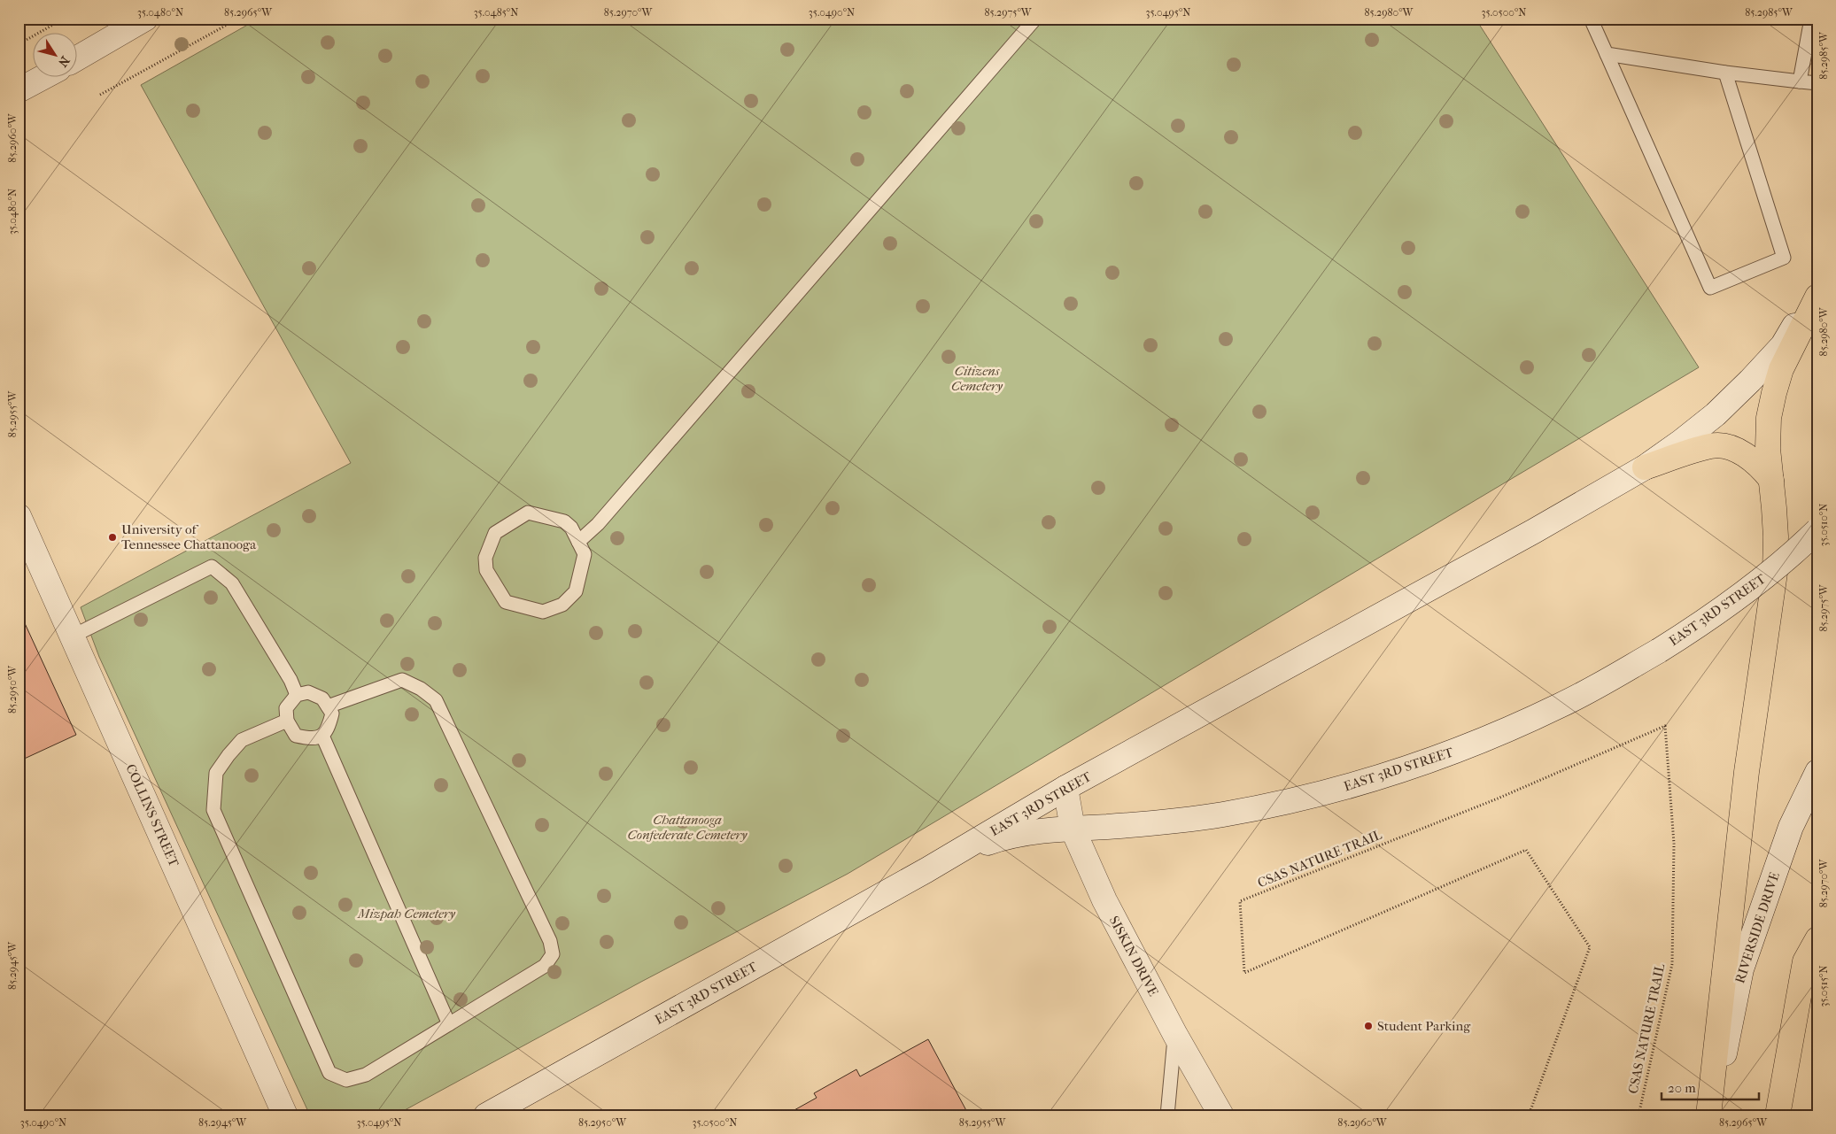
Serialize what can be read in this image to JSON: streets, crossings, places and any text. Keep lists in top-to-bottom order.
{
  "streets": {
    "main road": [
      "EAST 3RD STREET",
      "COLLINS STREET",
      "RIVERSIDE DRIVE",
      "SISKIN DRIVE"
    ],
    "path": ["CSAS NATURE TRAIL"]
  },
  "crossings": [
    ["EAST 3RD STREET", "SISKIN DRIVE"]
  ],
  "parks": ["Citizens Cemetery", "Chattanooga Confederate Cemetery", "Mizpah Cemetery"],
  "places": ["University of Tennessee Chattanooga", "Student Parking"],
  "scale_bar": "20 m",
  "north": "bottom right",
  "coordinates": [
    "35.0480°N",
    "85.2965°W",
    "35.0485°N",
    "85.2970°W",
    "35.0490°N",
    "85.2975°W",
    "35.0495°N",
    "85.2980°W",
    "35.0500°N",
    "85.2985°W",
    "85.2960°W",
    "85.2955°W",
    "35.0510°N",
    "85.2950°W",
    "85.2945°W",
    "35.0515°N"
  ]
}
